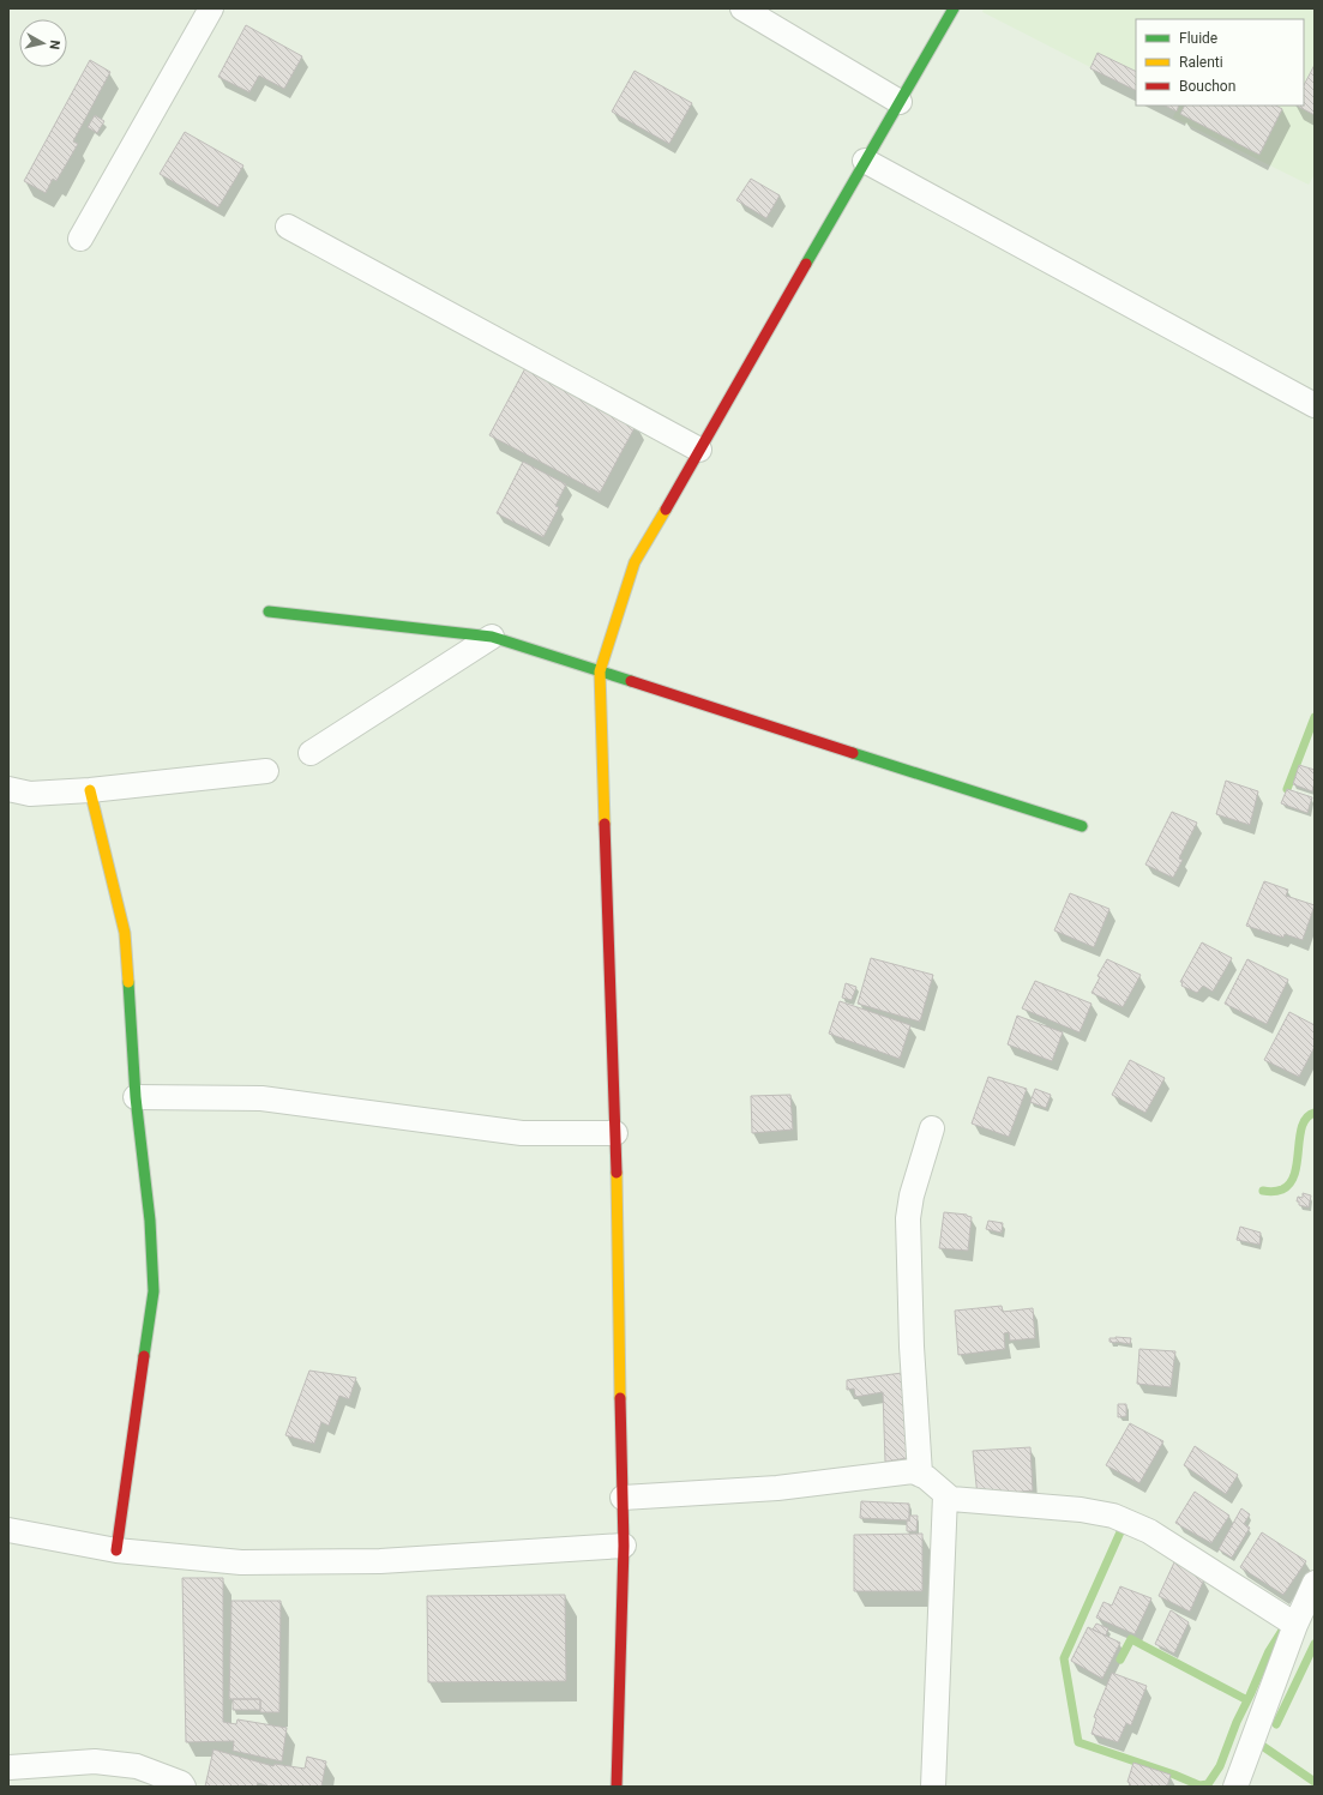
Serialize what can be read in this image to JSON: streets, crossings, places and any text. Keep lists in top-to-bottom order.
{
  "legend": ["Fluide", "Ralenti", "Bouchon"],
  "north": "right"
}
